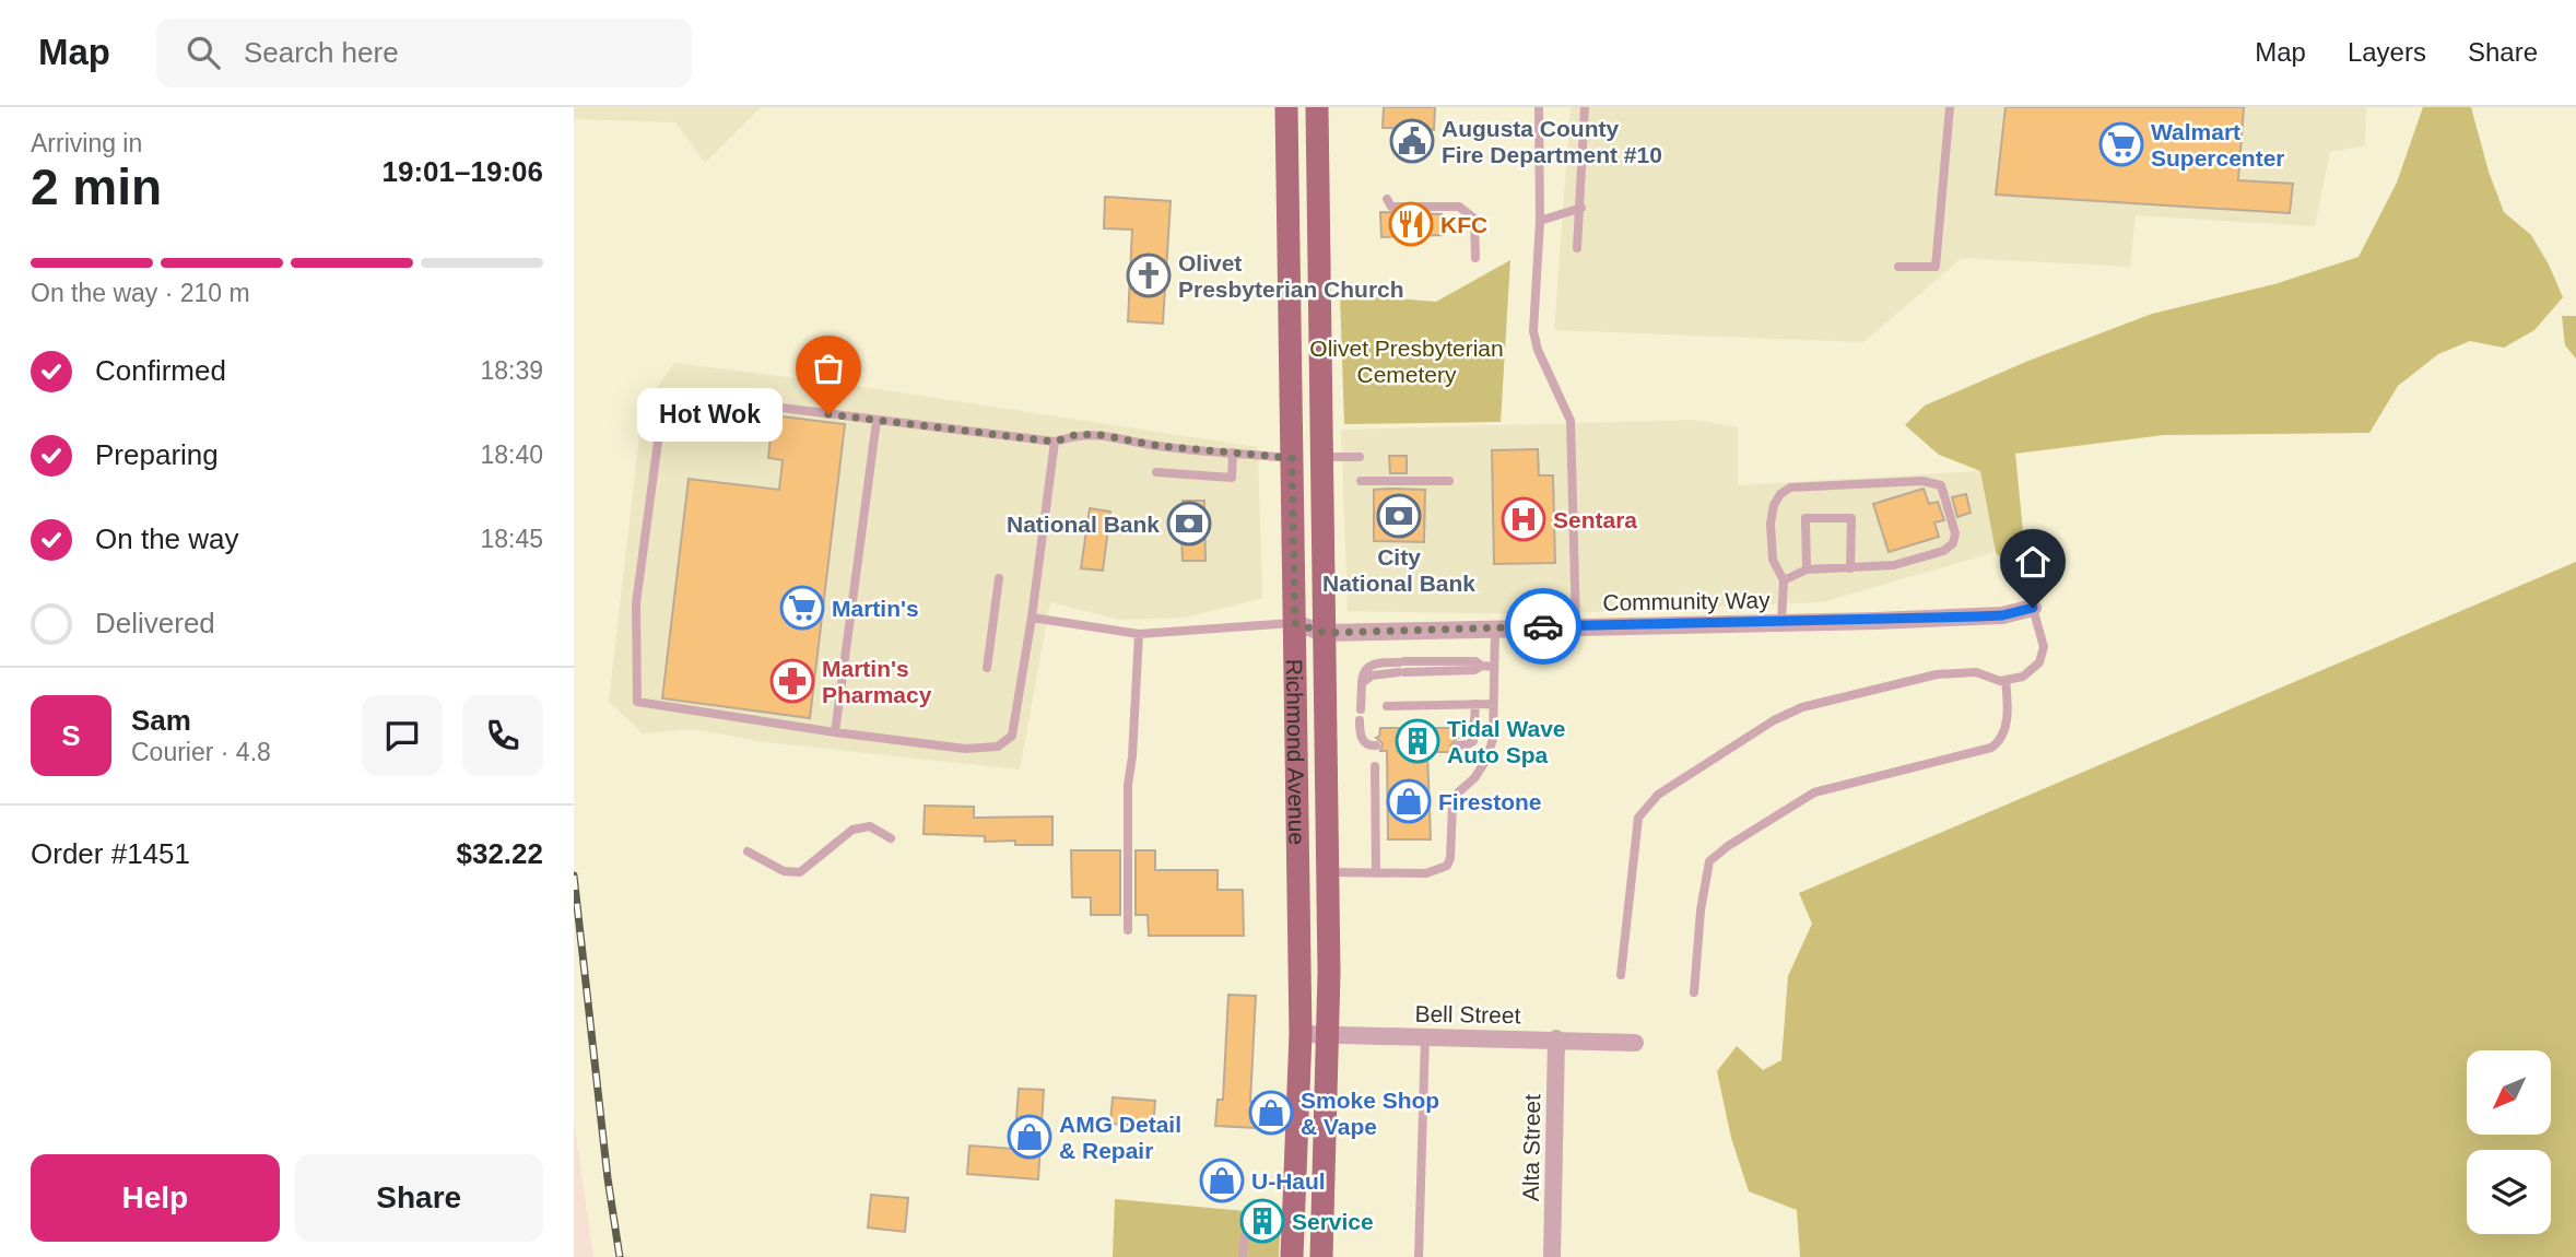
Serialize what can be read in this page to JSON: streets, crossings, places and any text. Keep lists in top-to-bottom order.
{
  "streets": {
    "main road": ["Richmond Avenue"],
    "street": ["Community Way", "Bell Street", "Alta Street"]
  },
  "crossings": [
    ["Community Way", "Richmond Avenue"],
    ["Richmond Avenue", "Bell Street"],
    ["Bell Street", "Alta Street"]
  ],
  "parks": ["Olivet Presbyterian Cemetery"],
  "places": {
    "public building": ["Augusta County Fire Department #10"],
    "supermarket": ["Walmart Supercenter", "Martin's"],
    "restaurant": ["KFC"],
    "church": ["Olivet Presbyterian Church"],
    "other": ["Hot Wok"],
    "bank": ["City National Bank", "National Bank"],
    "hospital": ["Sentara"],
    "pharmacy": ["Martin's Pharmacy"],
    "building": ["Tidal Wave Auto Spa", "Service"],
    "shop": [
      "Firestone",
      "Smoke Shop & Vape",
      "AMG Detail & Repair",
      "U-Haul"
    ]
  },
  "north": "bottom left",
  "page": {
    "header": "Map",
    "search": "Search here",
    "nav": ["Map", "Layers", "Share"],
    "heading": ["2 min", "Arriving in", "19:01–19:06"],
    "panel": [
      "Sam",
      "Courier · 4.8",
      "Order #1451",
      "$32.22"
    ],
    "bar": "On the way · 210 m",
    "list": [
      ["Confirmed", "18:39"],
      ["Preparing", "18:40"],
      ["On the way", "18:45"],
      "Delivered"
    ],
    "bubble": "Hot Wok",
    "round": "S",
    "buttons": ["Help", "Share"]
  }
}
